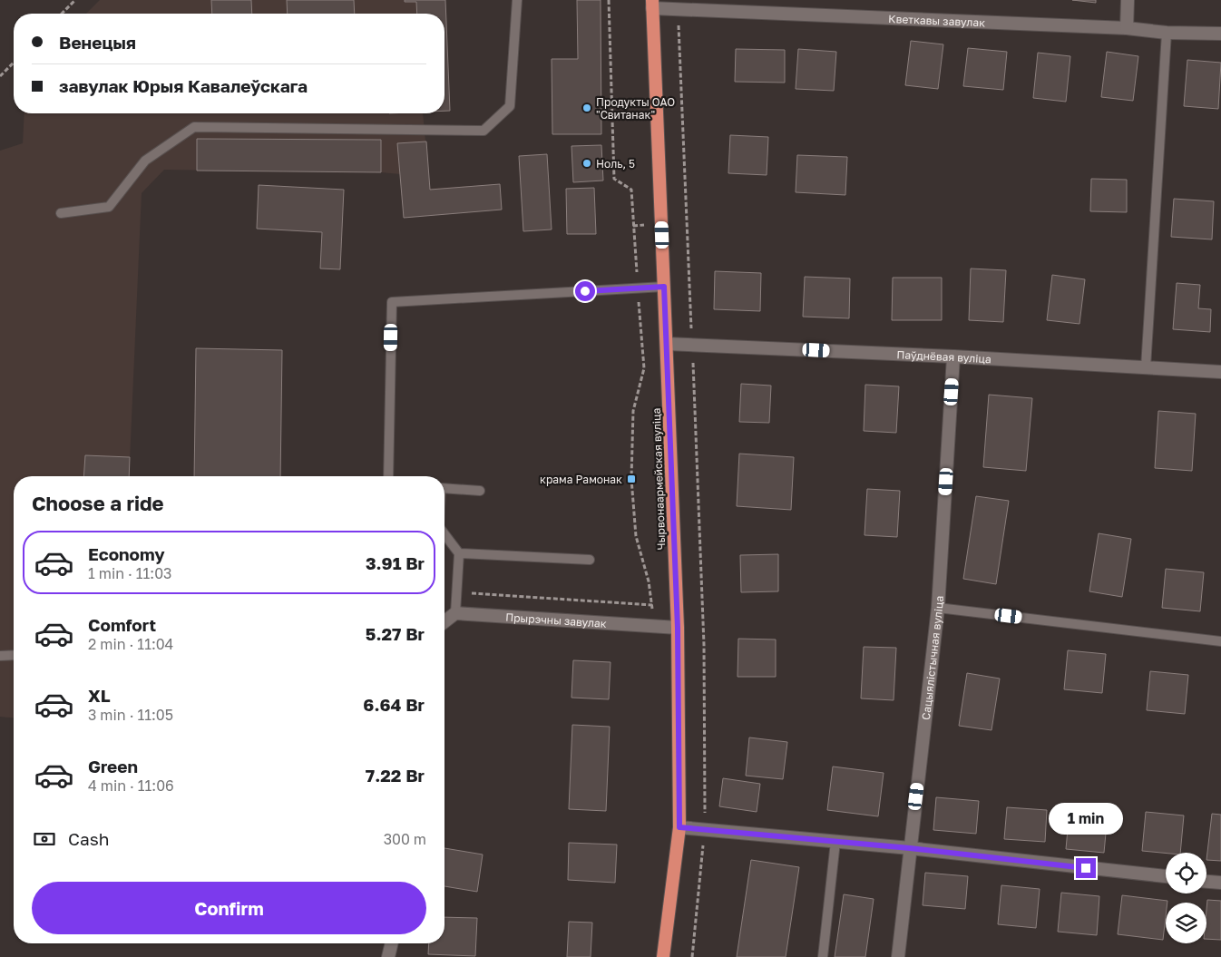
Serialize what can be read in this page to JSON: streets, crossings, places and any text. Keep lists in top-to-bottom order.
{
  "streets": {
    "highway": ["Чырвонаармейская вуліца"],
    "street": [
      "Кветкавы завулак",
      "Паўднёвая вуліца",
      "Прырэчны завулак",
      "Сацыялістычная вуліца"
    ]
  },
  "crossings": [
    ["Кветкавы завулак", "Чырвонаармейская вуліца"],
    ["Паўднёвая вуліца", "Чырвонаармейская вуліца"],
    ["Паўднёвая вуліца", "Сацыялістычная вуліца"],
    ["Чырвонаармейская вуліца", "Прырэчны завулак"]
  ],
  "places": {
    "other": ["Продукты ОАО \"Свитанак\"", "Ноль, 5"],
    "transit": ["крама Рамонак"]
  },
  "page": {
    "banner": ["Венецыя", "завулак Юрыя Кавалеўскага"],
    "heading": "Choose a ride",
    "list": [
      {
        "name": "Economy",
        "note": "1 min · 11:03",
        "value": "3.91 Br"
      },
      {
        "name": "Comfort",
        "note": "2 min · 11:04",
        "value": "5.27 Br"
      },
      {
        "name": "XL",
        "note": "3 min · 11:05",
        "value": "6.64 Br"
      },
      {
        "name": "Green",
        "note": "4 min · 11:06",
        "value": "7.22 Br"
      }
    ],
    "bubble": "1 min",
    "pay": ["Cash", "300 m"],
    "buttons": "Confirm"
  }
}
